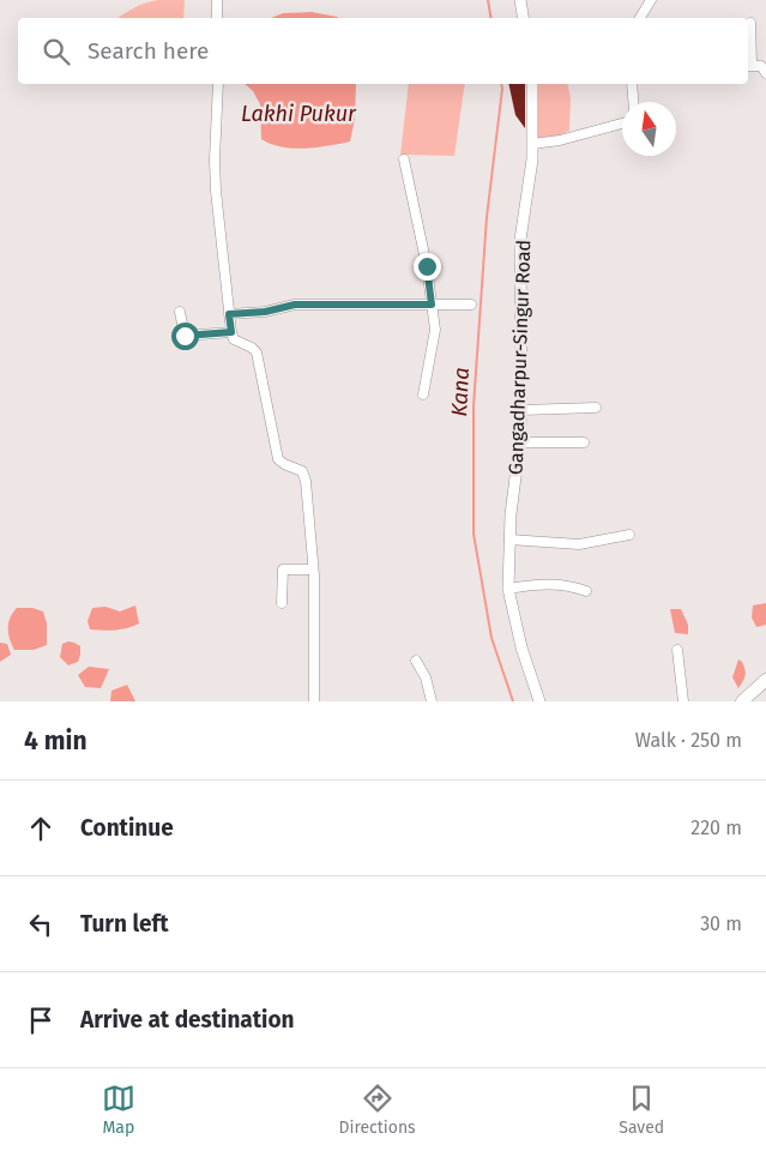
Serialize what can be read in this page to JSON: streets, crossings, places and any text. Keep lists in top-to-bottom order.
{
  "streets": {
    "street": ["Gangadharpur-Singur Road"]
  },
  "water": ["Lakhi Pukur", "Kana"],
  "north": "top",
  "page": {
    "search": "Search here",
    "heading": ["4 min", "Walk · 250 m"],
    "list": [
      ["Continue", "220 m"],
      ["Turn left", "30 m"],
      "Arrive at destination"
    ],
    "nav": ["Map", "Directions", "Saved"]
  }
}
